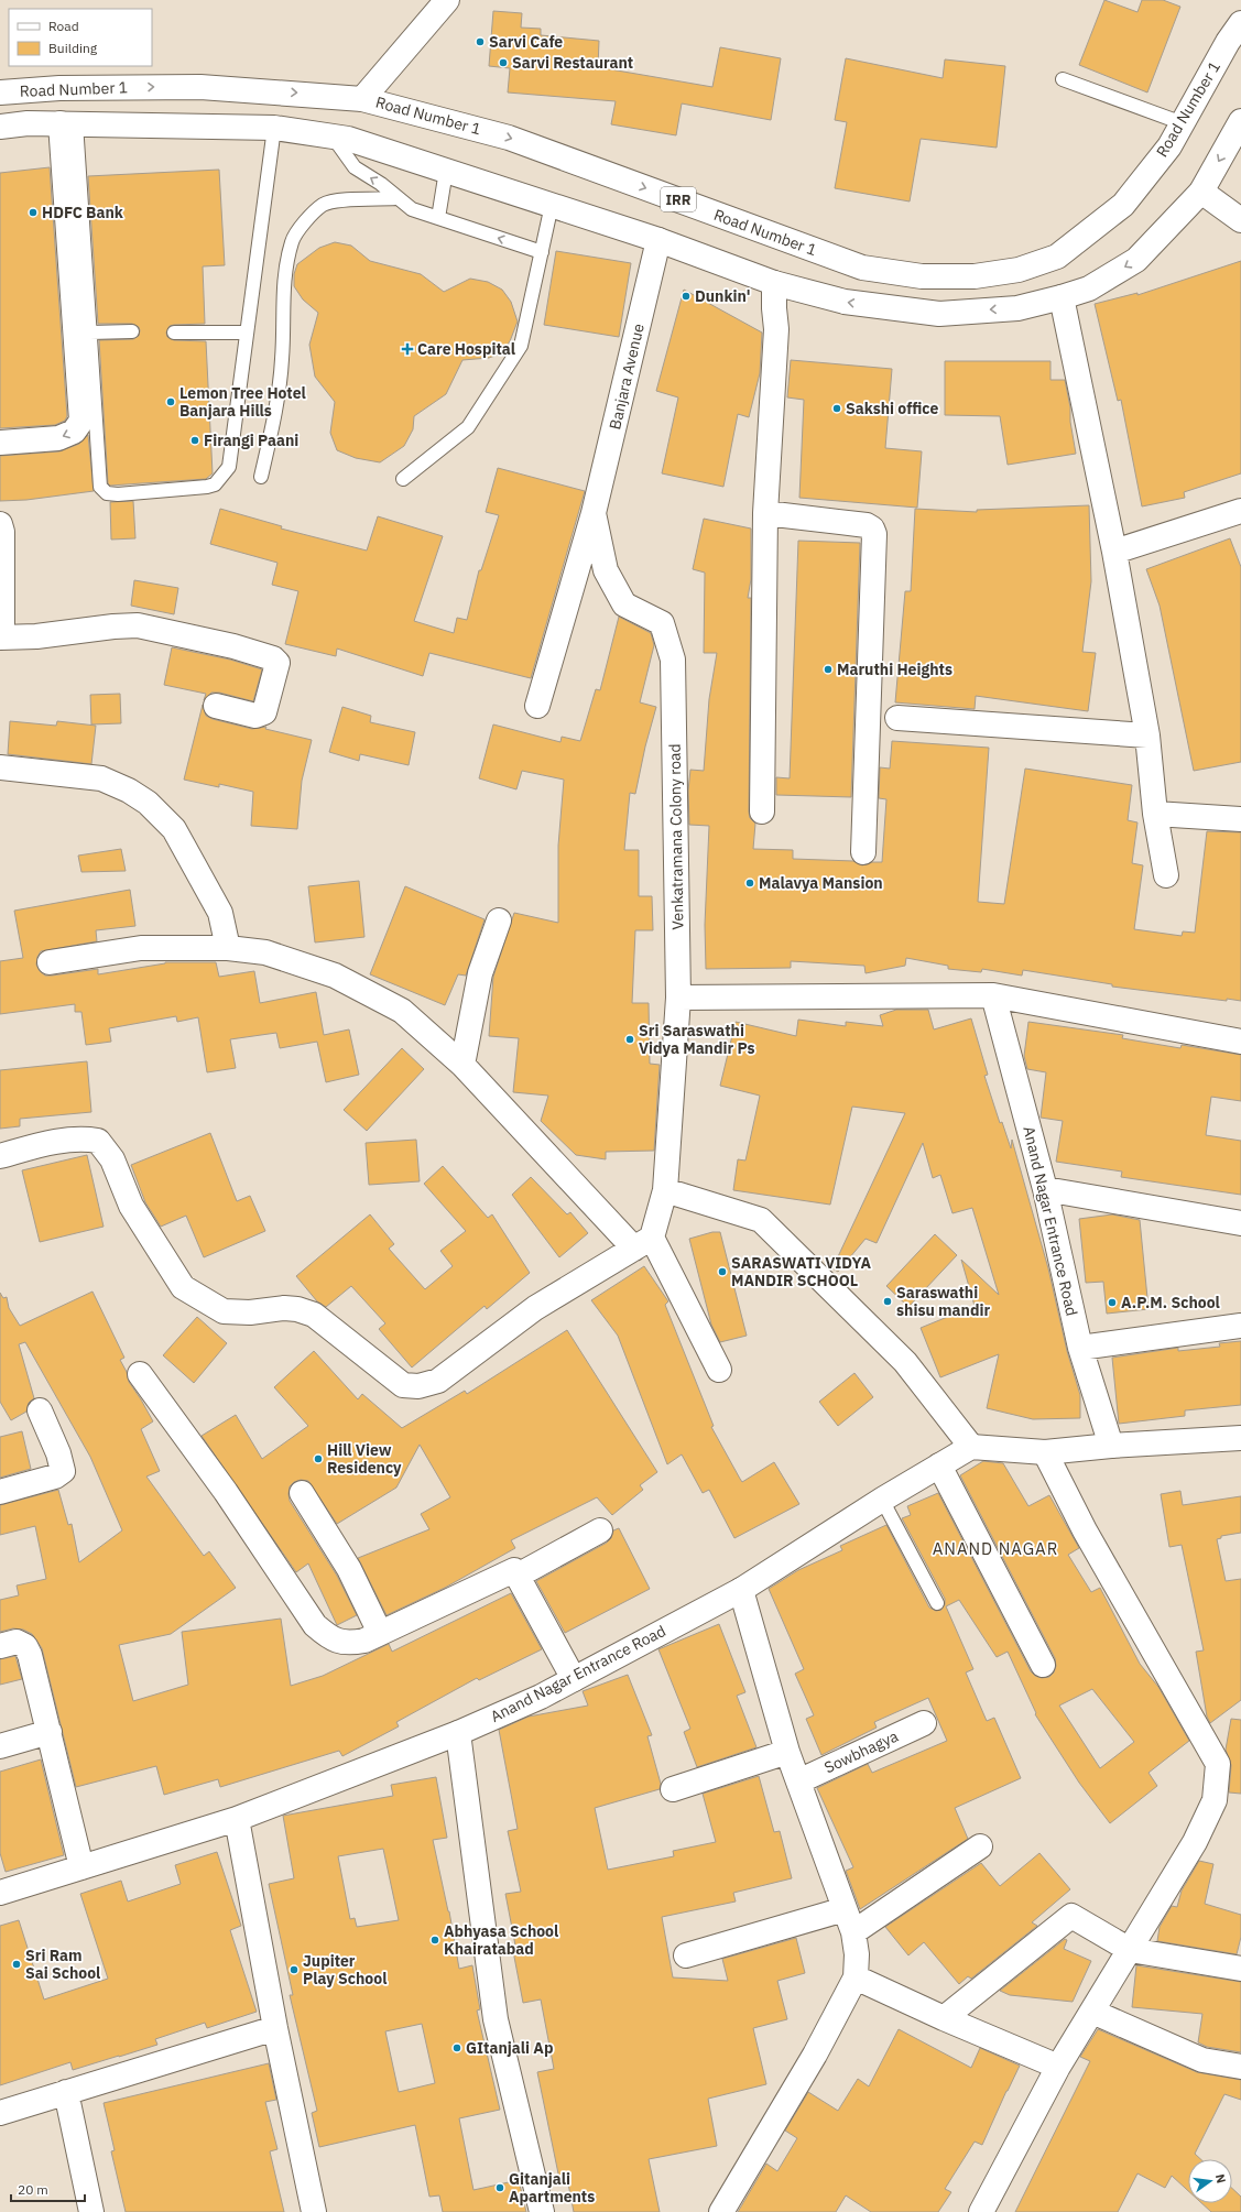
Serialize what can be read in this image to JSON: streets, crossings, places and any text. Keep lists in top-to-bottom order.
{
  "streets": {
    "street": [
      "Road Number 1",
      "IRR",
      "Banjara Avenue",
      "Venkatramana Colony road",
      "Anand Nagar Entrance Road",
      "Sowbhagya"
    ]
  },
  "crossings": [
    ["Road Number 1", "Banjara Avenue"],
    ["Banjara Avenue", "Venkatramana Colony road"]
  ],
  "districts": ["ANAND NAGAR"],
  "places": {
    "other": [
      "Sarvi Cafe",
      "Sarvi Restaurant",
      "HDFC Bank",
      "Dunkin'",
      "Lemon Tree Hotel Banjara Hills",
      "Sakshi office",
      "Firangi Paani",
      "Maruthi Heights",
      "Malavya Mansion",
      "Sri Saraswathi Vidya Mandir Ps",
      "SARASWATI VIDYA MANDIR SCHOOL",
      "Saraswathi shisu mandir",
      "A.P.M. School",
      "Hill View Residency",
      "Abhyasa School Khairatabad",
      "Sri Ram Sai School",
      "Jupiter Play School",
      "GItanjali Ap",
      "Gitanjali Apartments"
    ],
    "health": ["Care Hospital"]
  },
  "legend": ["Road", "Building"],
  "scale_bar": "20 m",
  "north": "right"
}
